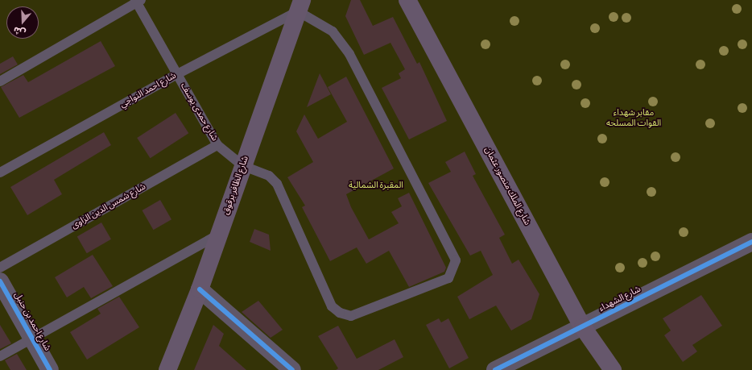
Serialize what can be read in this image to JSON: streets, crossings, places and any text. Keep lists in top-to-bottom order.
{
  "streets": {
    "main road": ["شارع الظافر برقوق", "شارع الملك منصور عثمان"],
    "street": ["شارع الشهداء", "شارع احمد بن حنبل"],
    "lane": ["شارع احمد النواجي", "شارع حمدى يوسف", "شارع شمس الدين الزاوى"]
  },
  "crossings": [
    ["شارع احمد النواجي", "شارع حمدى يوسف"],
    ["شارع احمد النواجي", "شارع الظافر برقوق"],
    ["شارع حمدى يوسف", "شارع الظافر برقوق"],
    ["شارع حمدى يوسف", "شارع شمس الدين الزاوى"],
    ["شارع الملك منصور عثمان", "شارع الشهداء"]
  ],
  "parks": ["مقابر شهداء القوات المسلحه", "المقبرة الشمالية"],
  "north": "bottom"
}
